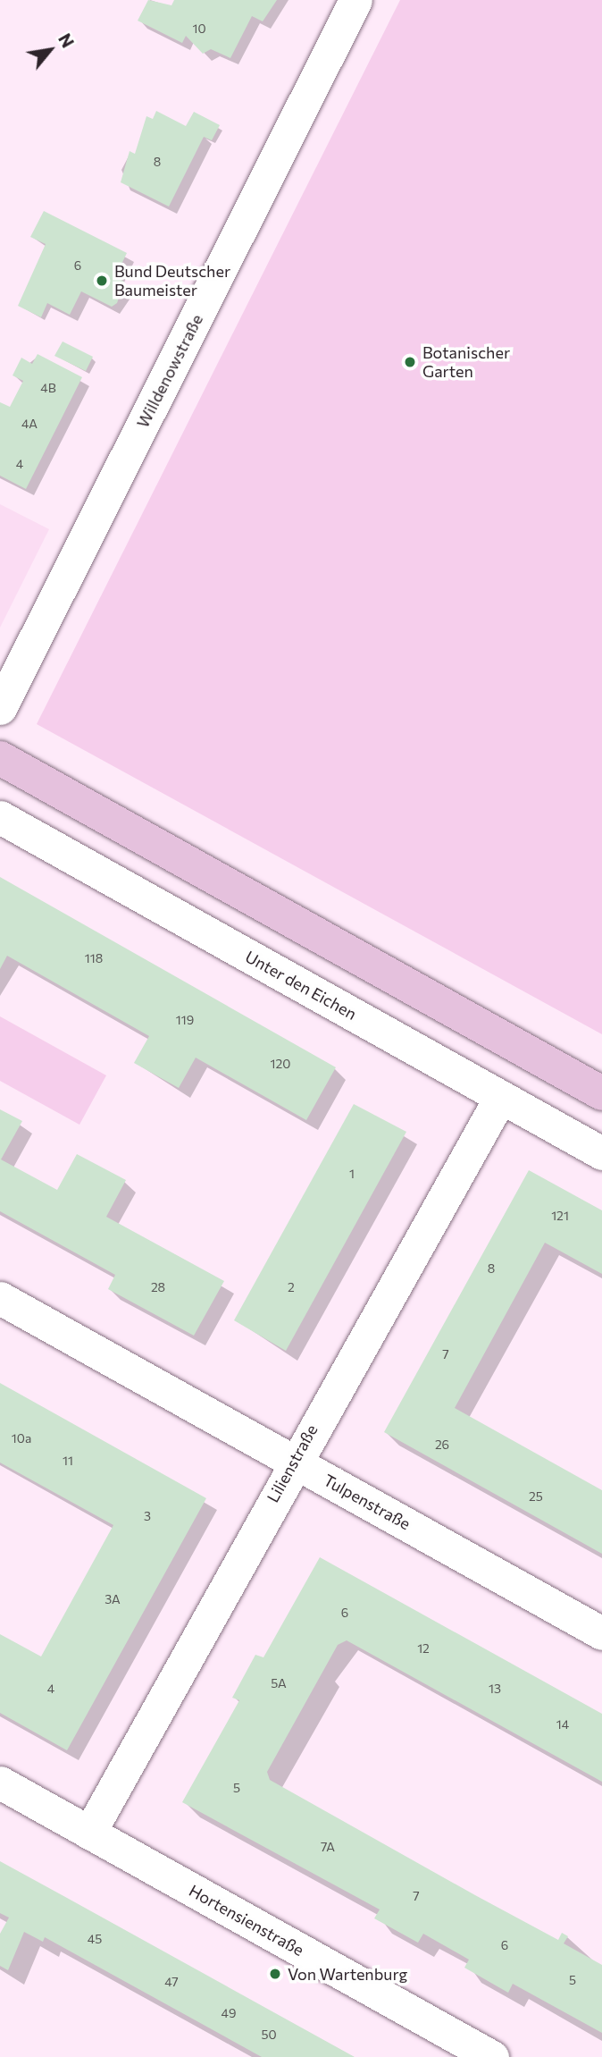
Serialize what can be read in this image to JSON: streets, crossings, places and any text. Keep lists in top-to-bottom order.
{
  "streets": {
    "street": [
      "Willdenowstraße",
      "Unter den Eichen",
      "Lilienstraße",
      "Tulpenstraße",
      "Hortensienstraße"
    ]
  },
  "crossings": [
    ["Unter den Eichen", "Lilienstraße"],
    ["Lilienstraße", "Tulpenstraße"],
    ["Lilienstraße", "Hortensienstraße"]
  ],
  "places": ["Bund Deutscher Baumeister", "Botanischer Garten", "Von Wartenburg"],
  "house_numbers": [
    "10",
    "8",
    "6",
    "4B",
    "4A",
    "4",
    "118",
    "119",
    "120",
    "1",
    "121",
    "8",
    "28",
    "2",
    "7",
    "10a",
    "26",
    "11",
    "25",
    "3",
    "3A",
    "6",
    "12",
    "5A",
    "4",
    "13",
    "14",
    "5",
    "7A",
    "7",
    "45",
    "6",
    "5",
    "47",
    "49",
    "50"
  ],
  "north": "top right"
}
